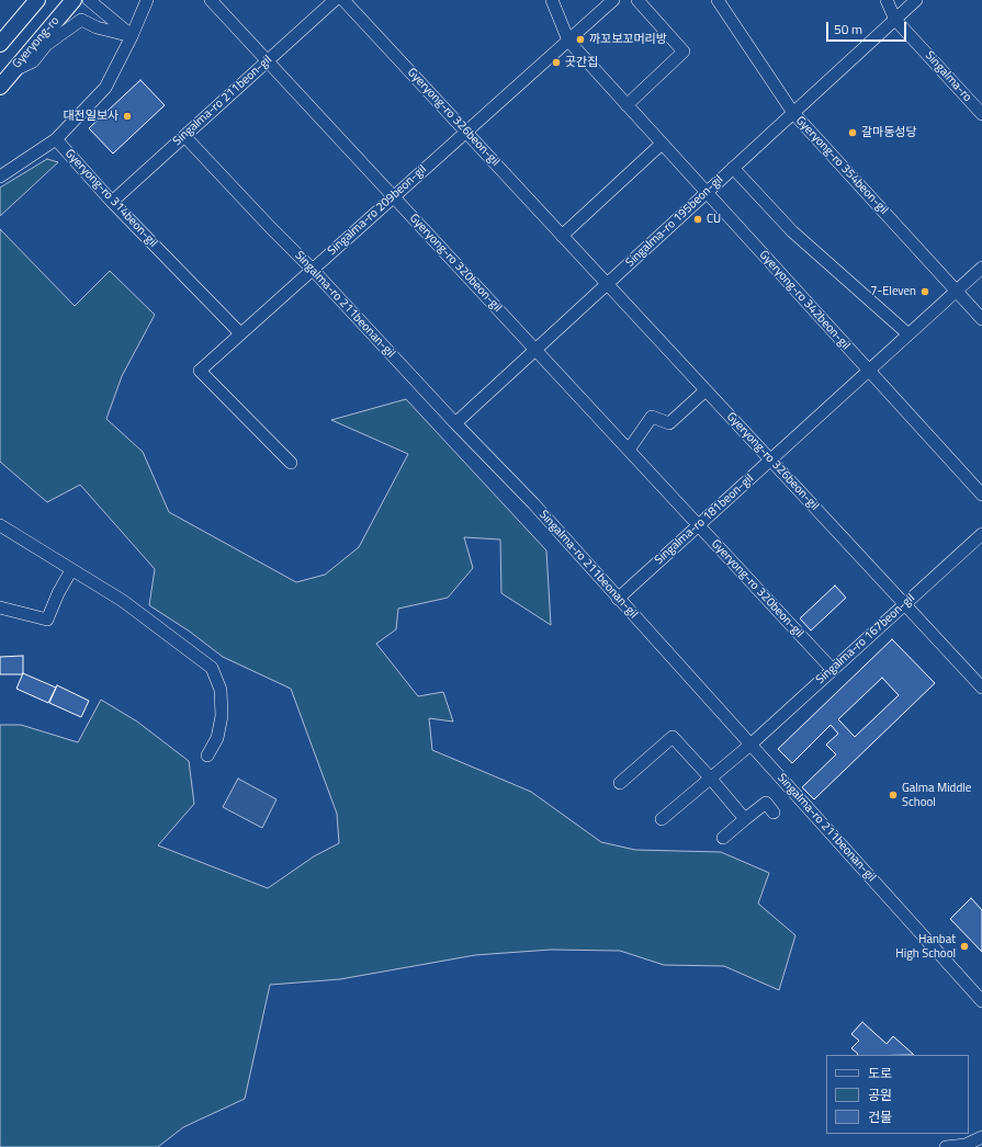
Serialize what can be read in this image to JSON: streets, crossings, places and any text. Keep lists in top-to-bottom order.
{
  "streets": {
    "main road": ["Gyeryong-ro"],
    "street": [
      "Singalma-ro",
      "Singalma-ro 211beon-gil",
      "Gyeryong-ro 326beon-gil",
      "Gyeryong-ro 354beon-gil",
      "Gyeryong-ro 314beon-gil",
      "Singalma-ro 209beon-gil",
      "Singalma-ro 195beon-gil",
      "Gyeryong-ro 320beon-gil",
      "Gyeryong-ro 342beon-gil",
      "Singalma-ro 211beonan-gil",
      "Singalma-ro 181beon-gil",
      "Singalma-ro 167beon-gil"
    ]
  },
  "crossings": [
    ["Singalma-ro", "Singalma-ro 195beon-gil"],
    ["Singalma-ro 211beon-gil", "Gyeryong-ro 314beon-gil"],
    ["Singalma-ro 211beon-gil", "Gyeryong-ro 320beon-gil"],
    ["Singalma-ro 211beon-gil", "Singalma-ro 211beonan-gil"],
    ["Gyeryong-ro 326beon-gil", "Singalma-ro 209beon-gil"],
    ["Gyeryong-ro 326beon-gil", "Singalma-ro 195beon-gil"],
    ["Gyeryong-ro 326beon-gil", "Singalma-ro 181beon-gil"],
    ["Gyeryong-ro 326beon-gil", "Singalma-ro 167beon-gil"],
    ["Gyeryong-ro 354beon-gil", "Singalma-ro 195beon-gil"],
    ["Gyeryong-ro 354beon-gil", "Singalma-ro 181beon-gil"],
    ["Gyeryong-ro 314beon-gil", "Singalma-ro 209beon-gil"],
    ["Singalma-ro 209beon-gil", "Gyeryong-ro 320beon-gil"],
    ["Singalma-ro 209beon-gil", "Gyeryong-ro 342beon-gil"],
    ["Singalma-ro 209beon-gil", "Singalma-ro 211beonan-gil"],
    ["Singalma-ro 195beon-gil", "Gyeryong-ro 320beon-gil"],
    ["Singalma-ro 195beon-gil", "Gyeryong-ro 342beon-gil"],
    ["Singalma-ro 195beon-gil", "Singalma-ro 211beonan-gil"],
    ["Gyeryong-ro 320beon-gil", "Singalma-ro 181beon-gil"],
    ["Gyeryong-ro 320beon-gil", "Singalma-ro 167beon-gil"],
    ["Gyeryong-ro 342beon-gil", "Singalma-ro 181beon-gil"],
    ["Singalma-ro 211beonan-gil", "Singalma-ro 181beon-gil"],
    ["Singalma-ro 211beonan-gil", "Singalma-ro 167beon-gil"]
  ],
  "places": [
    "까꼬보꼬머리방",
    "곳간집",
    "대전일보사",
    "갈마동성당",
    "CU",
    "7-Eleven",
    "Galma Middle School",
    "Hanbat High School"
  ],
  "legend": ["도로", "공원", "건물"],
  "scale_bar": "50 m"
}
